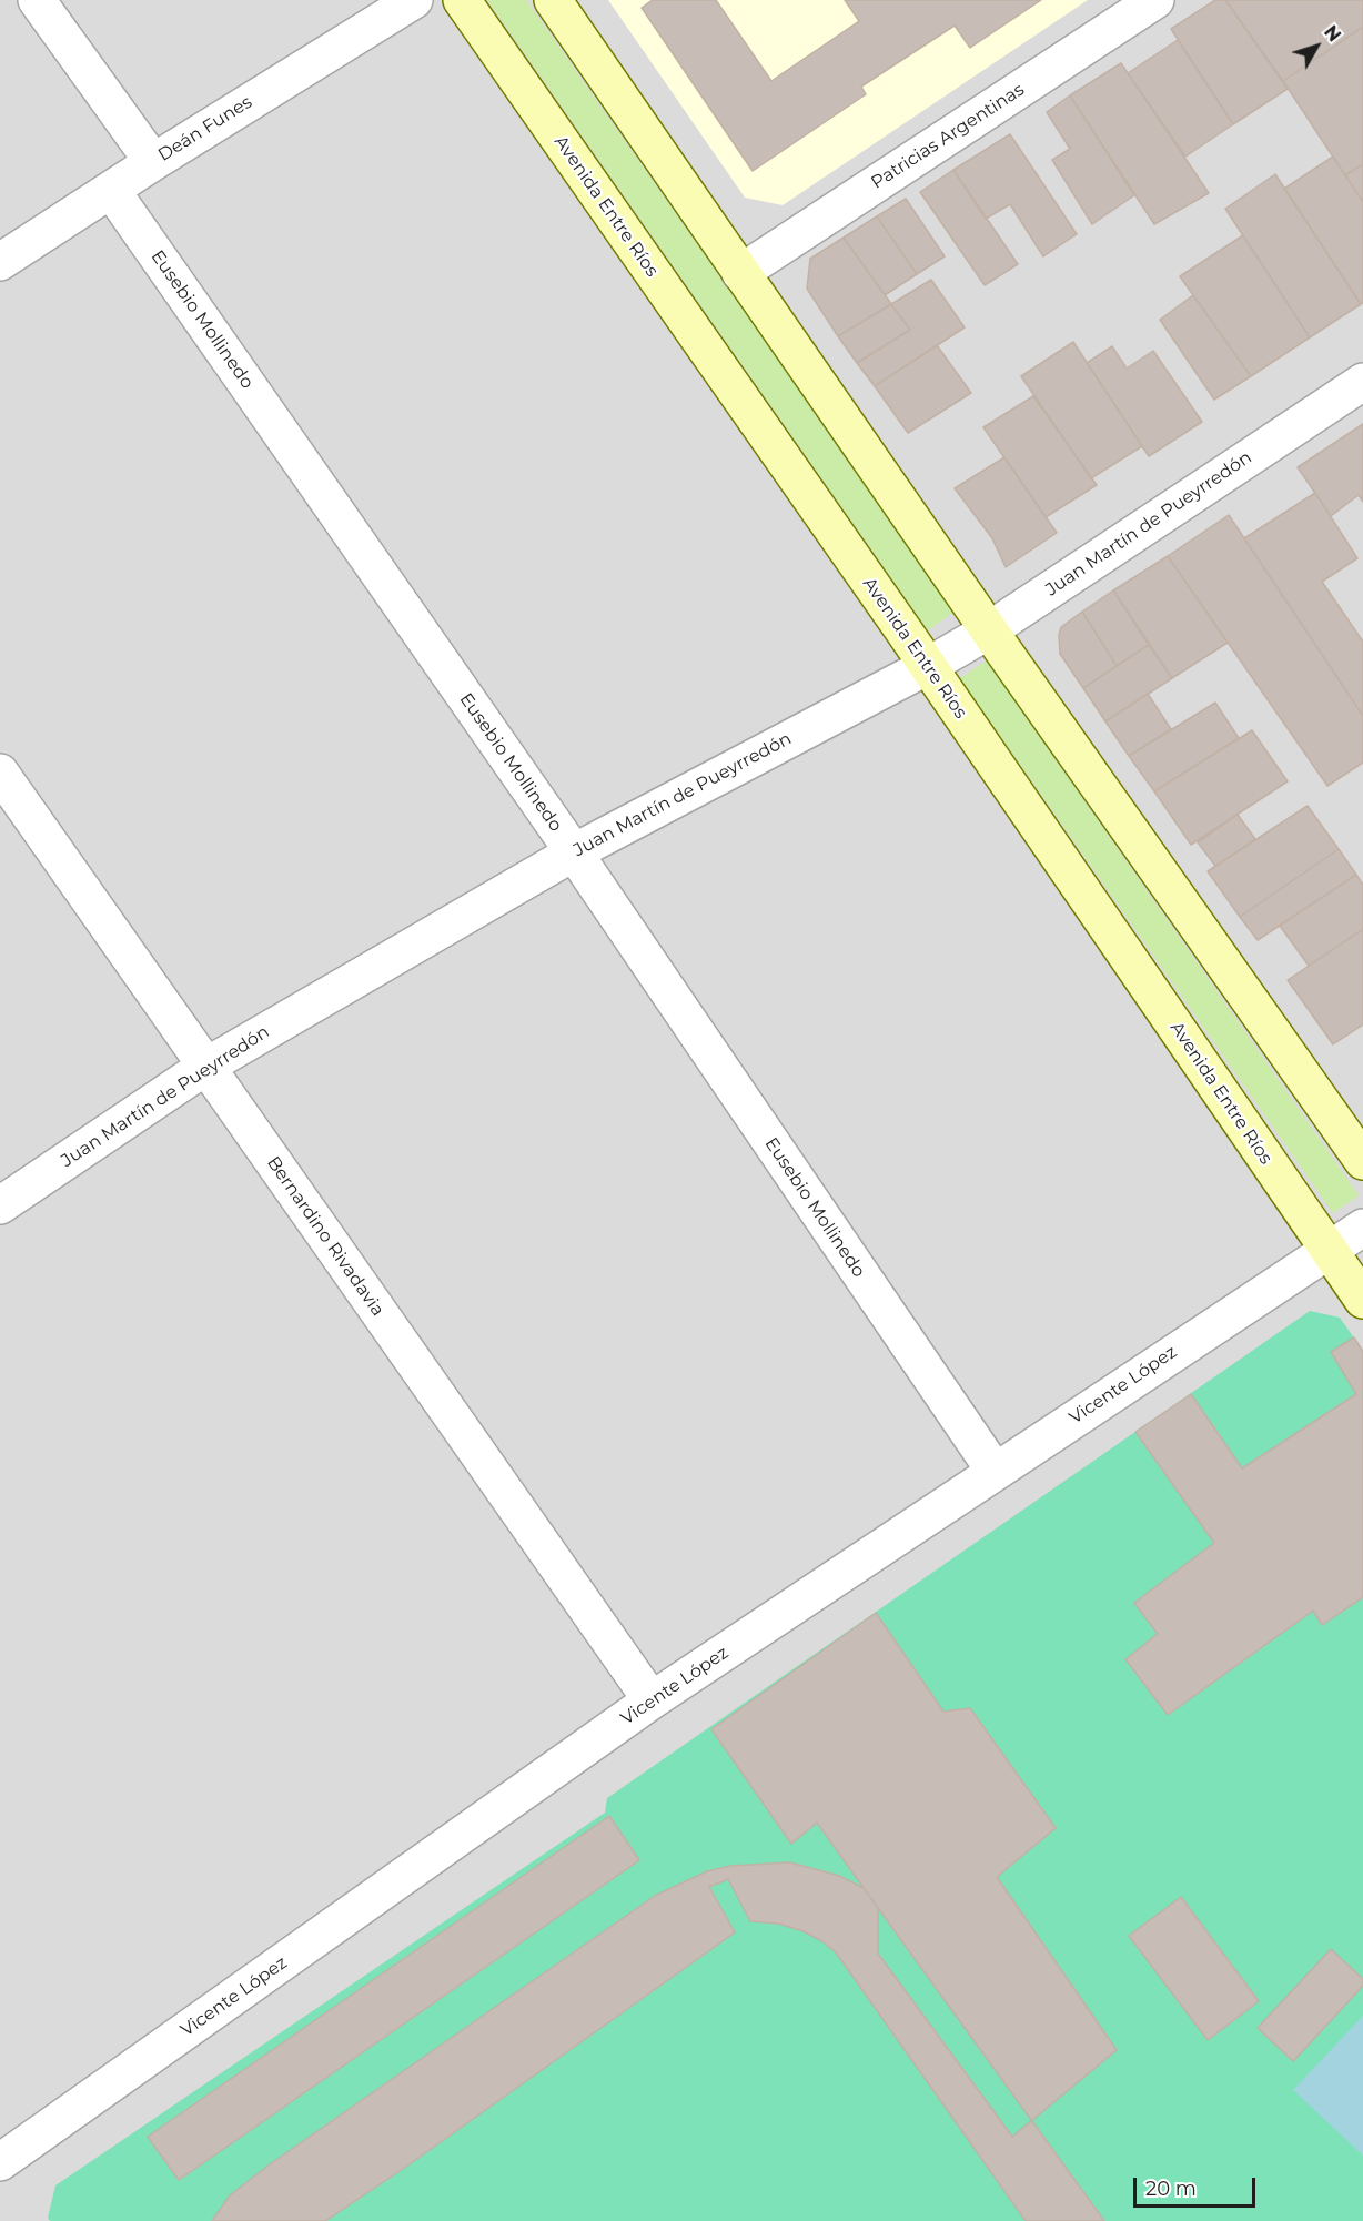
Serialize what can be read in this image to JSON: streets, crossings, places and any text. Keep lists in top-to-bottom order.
{
  "streets": {
    "main road": ["Avenida Entre Ríos"],
    "street": [
      "Deán Funes",
      "Patricias Argentinas",
      "Eusebio Mollinedo",
      "Juan Martín de Pueyrredón",
      "Bernardino Rivadavia",
      "Vicente López"
    ]
  },
  "crossings": [
    ["Deán Funes", "Eusebio Mollinedo"],
    ["Avenida Entre Ríos", "Juan Martín de Pueyrredón"],
    ["Avenida Entre Ríos", "Vicente López"],
    ["Eusebio Mollinedo", "Juan Martín de Pueyrredón"],
    ["Eusebio Mollinedo", "Vicente López"],
    ["Juan Martín de Pueyrredón", "Bernardino Rivadavia"],
    ["Bernardino Rivadavia", "Vicente López"]
  ],
  "scale_bar": "20 m",
  "north": "top right"
}
